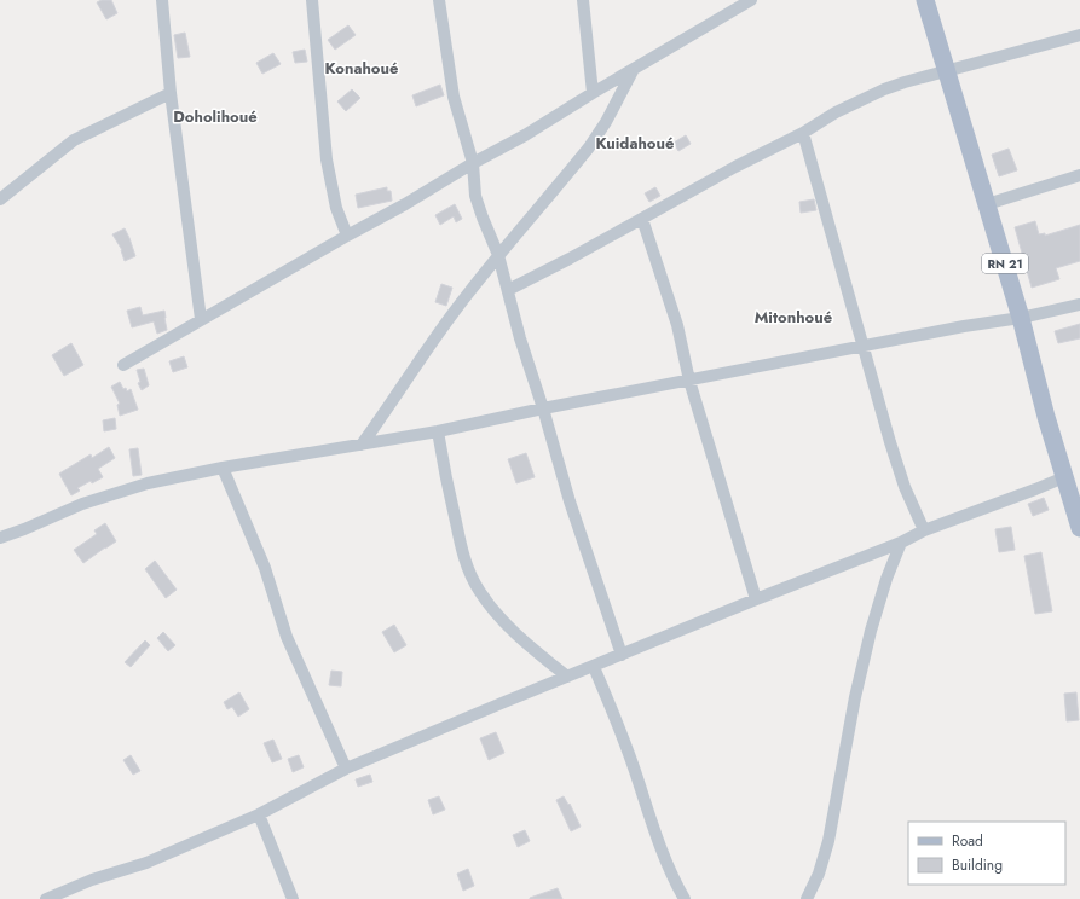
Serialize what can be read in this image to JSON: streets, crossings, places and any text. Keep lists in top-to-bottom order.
{
  "streets": {
    "main road": ["RN 21"]
  },
  "districts": [
    "Konahoué",
    "Doholihoué",
    "Kuidahoué",
    "Mitonhoué"
  ],
  "legend": ["Road", "Building"]
}
